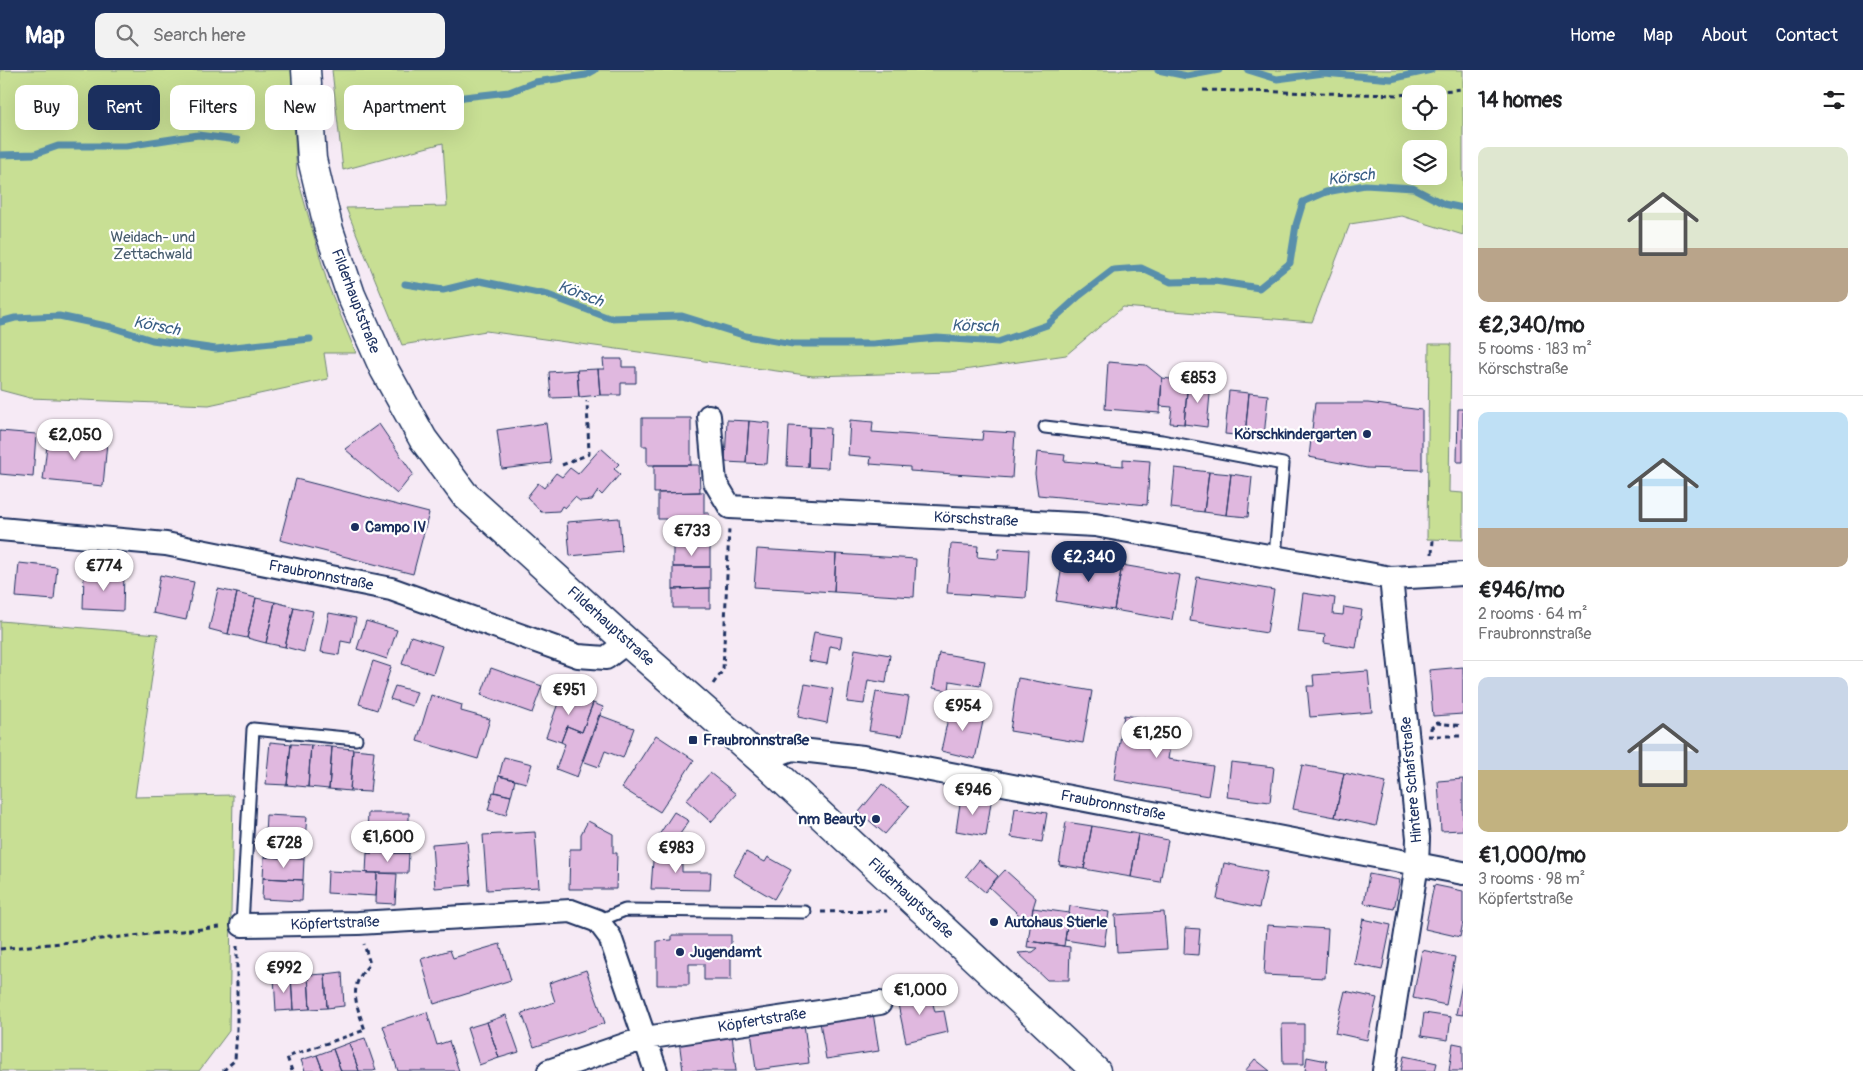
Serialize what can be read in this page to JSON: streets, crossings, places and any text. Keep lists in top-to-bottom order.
{
  "streets": {
    "main road": ["Filderhauptstraße"],
    "street": [
      "Körschstraße",
      "Fraubronnstraße",
      "Hintere Schafstraße",
      "Köpfertstraße"
    ]
  },
  "crossings": [
    ["Filderhauptstraße", "Fraubronnstraße"],
    ["Körschstraße", "Hintere Schafstraße"],
    ["Fraubronnstraße", "Hintere Schafstraße"]
  ],
  "water": ["Körsch"],
  "parks": ["Weidach- und Zettachwald"],
  "places": {
    "other": [
      "Körschkindergarten",
      "Campo IV",
      "nm Beauty",
      "Autohaus Stierle",
      "Jugendamt"
    ],
    "transit": ["Fraubronnstraße"]
  },
  "page": {
    "header": "Map",
    "search": "Search here",
    "nav": [
      "Home",
      "Map",
      "About",
      "Contact"
    ],
    "heading": "14 homes",
    "chip": [
      "Buy",
      "Rent",
      "Filters",
      "New",
      "Apartment"
    ],
    "list": [
      {
        "name": "€2,340/mo",
        "note": "5 rooms · 183 m² · Körschstraße"
      },
      {
        "name": "€946/mo",
        "note": "2 rooms · 64 m² · Fraubronnstraße"
      },
      {
        "name": "€1,000/mo",
        "note": "3 rooms · 98 m² · Köpfertstraße"
      }
    ],
    "price": [
      "€853",
      "€2,050",
      "€733",
      "€2,340",
      "€774",
      "€951",
      "€954",
      "€1,250",
      "€946",
      "€1,600",
      "€728",
      "€983",
      "€992",
      "€1,000"
    ]
  }
}
